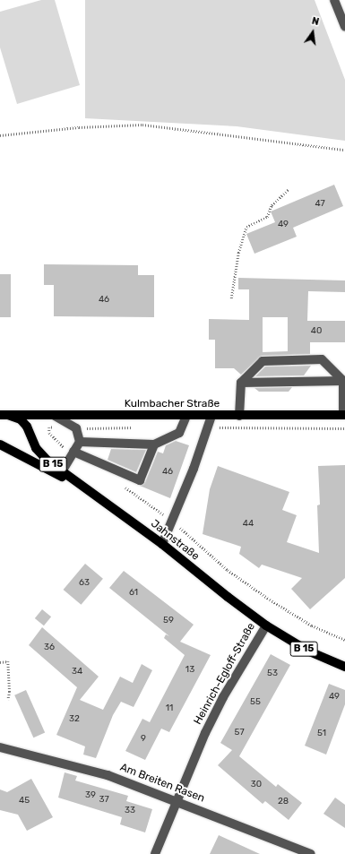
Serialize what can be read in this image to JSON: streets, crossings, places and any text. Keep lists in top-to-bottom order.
{
  "streets": {
    "main road": ["Kulmbacher Straße", "B 15", "Jahnstraße"],
    "street": ["Heinrich-Egloff-Straße", "Am Breiten Rasen"]
  },
  "crossings": [
    ["Kulmbacher Straße", "Jahnstraße"],
    ["B 15", "Jahnstraße"],
    ["Jahnstraße", "Heinrich-Egloff-Straße"],
    ["Heinrich-Egloff-Straße", "Am Breiten Rasen"]
  ],
  "house_numbers": [
    "47",
    "49",
    "46",
    "40",
    "46",
    "44",
    "63",
    "61",
    "59",
    "36",
    "13",
    "34",
    "53",
    "49",
    "55",
    "11",
    "32",
    "57",
    "51",
    "9",
    "30",
    "39",
    "37",
    "45",
    "28",
    "33"
  ],
  "north": "top"
}
